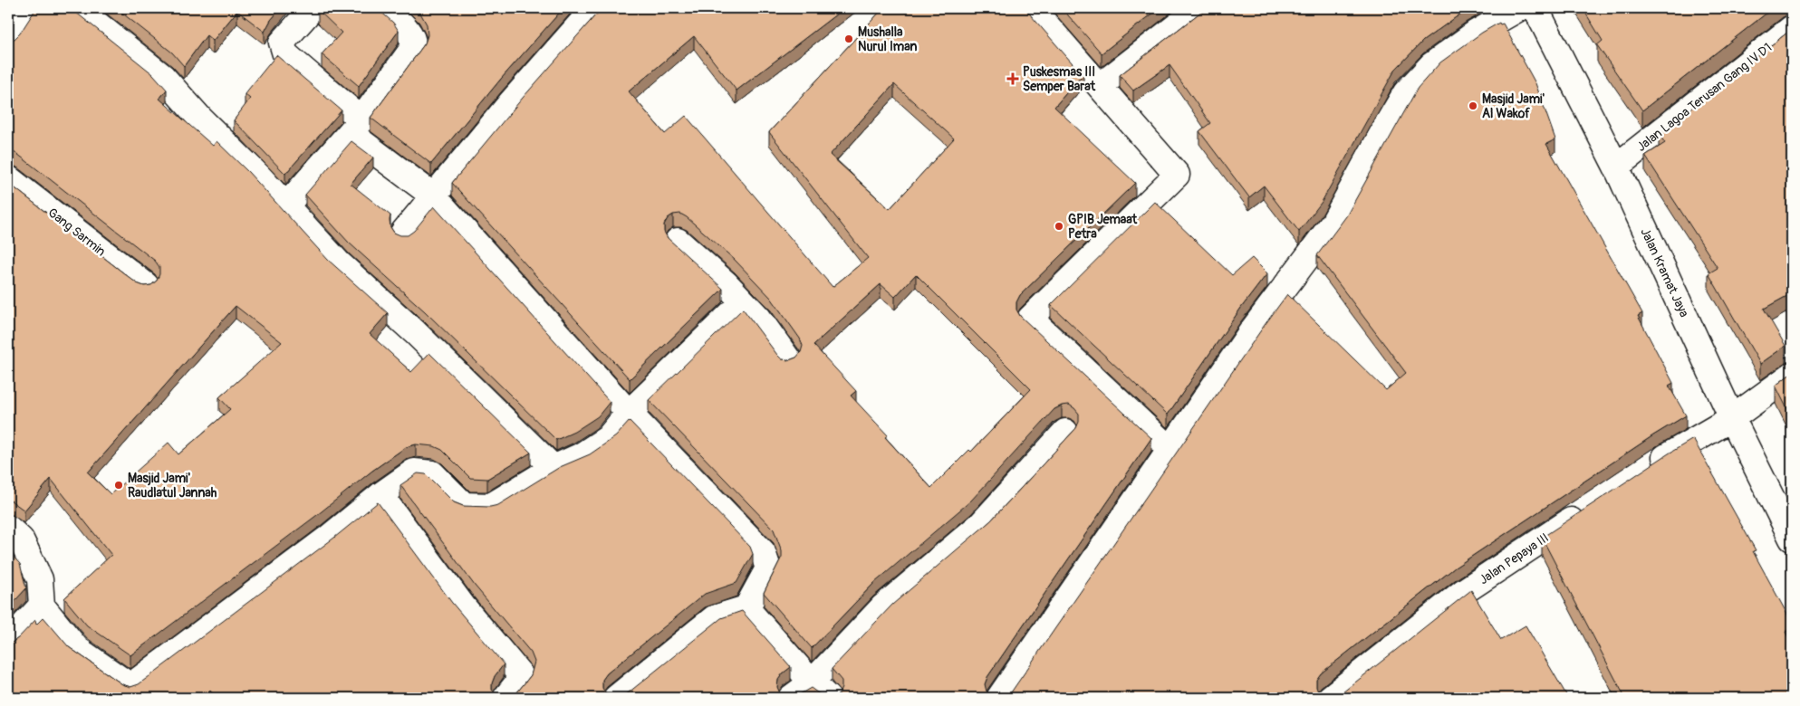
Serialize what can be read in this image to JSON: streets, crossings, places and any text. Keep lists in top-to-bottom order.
{
  "streets": {
    "street": [
      "Jalan Lagoa Terusan Gang IV D1",
      "Gang Sarmin",
      "Jalan Kramat Jaya",
      "Jalan Pepaya III"
    ]
  },
  "crossings": [
    ["Jalan Lagoa Terusan Gang IV D1", "Jalan Kramat Jaya"]
  ],
  "places": {
    "other": [
      "Mushalla Nurul Iman",
      "Masjid Jami' Al Wakof",
      "GPIB Jemaat Petra",
      "Masjid Jami' Raudlatul Jannah"
    ],
    "health": ["Puskesmas III Semper Barat"]
  }
}
